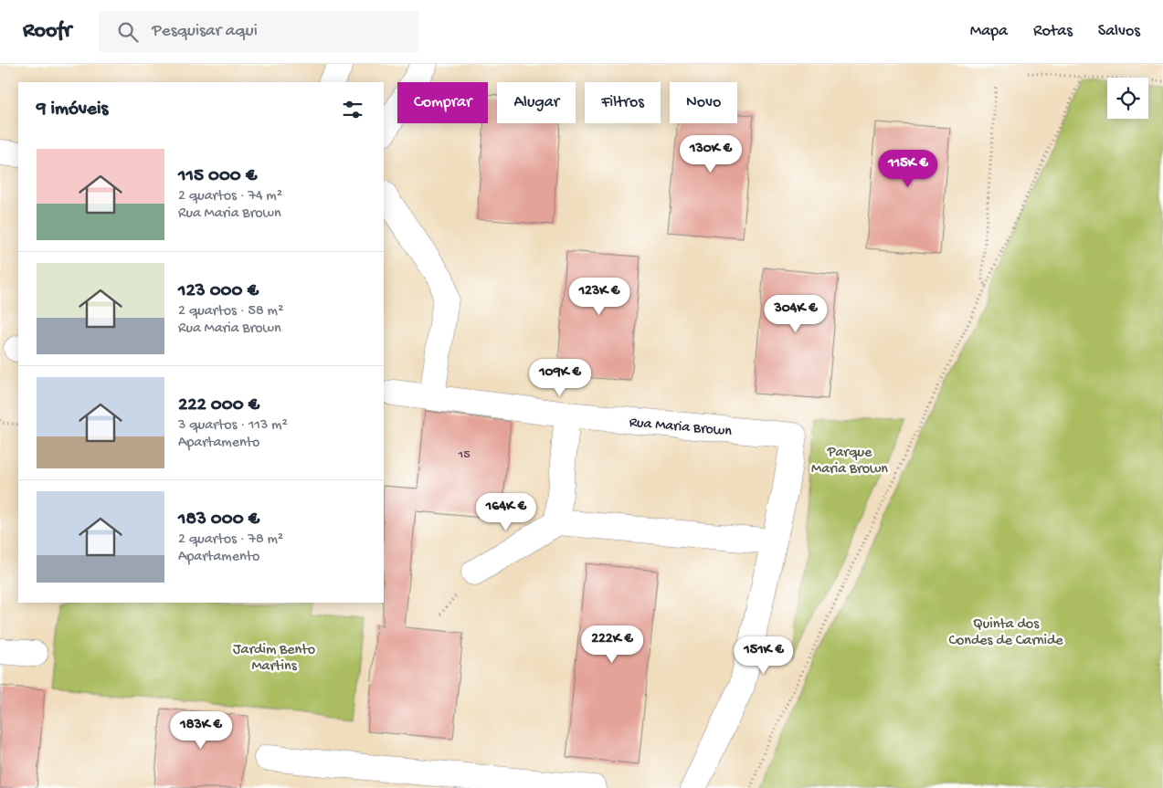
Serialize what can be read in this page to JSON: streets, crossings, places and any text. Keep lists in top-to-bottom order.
{
  "streets": {
    "street": ["Rua Maria Brown"]
  },
  "parks": ["Parque Maria Brown", "Quinta dos Condes de Carnide", "Jardim Bento Martins"],
  "house_numbers": ["15"],
  "page": {
    "header": "Roofr",
    "search": "Pesquisar aqui",
    "nav": ["Mapa", "Rotas", "Salvos"],
    "chip": [
      "Comprar",
      "Alugar",
      "Filtros",
      "Novo"
    ],
    "heading": "9 imóveis",
    "price": [
      "130K €",
      "115K €",
      "123K €",
      "304K €",
      "109K €",
      "164K €",
      "222K €",
      "151K €",
      "183K €"
    ],
    "list": [
      {
        "name": "115 000 €",
        "note": "2 quartos · 74 m² · Rua Maria Brown"
      },
      {
        "name": "123 000 €",
        "note": "2 quartos · 58 m² · Rua Maria Brown"
      },
      {
        "name": "222 000 €",
        "note": "3 quartos · 113 m² · Apartamento"
      },
      {
        "name": "183 000 €",
        "note": "2 quartos · 78 m² · Apartamento"
      }
    ]
  }
}
